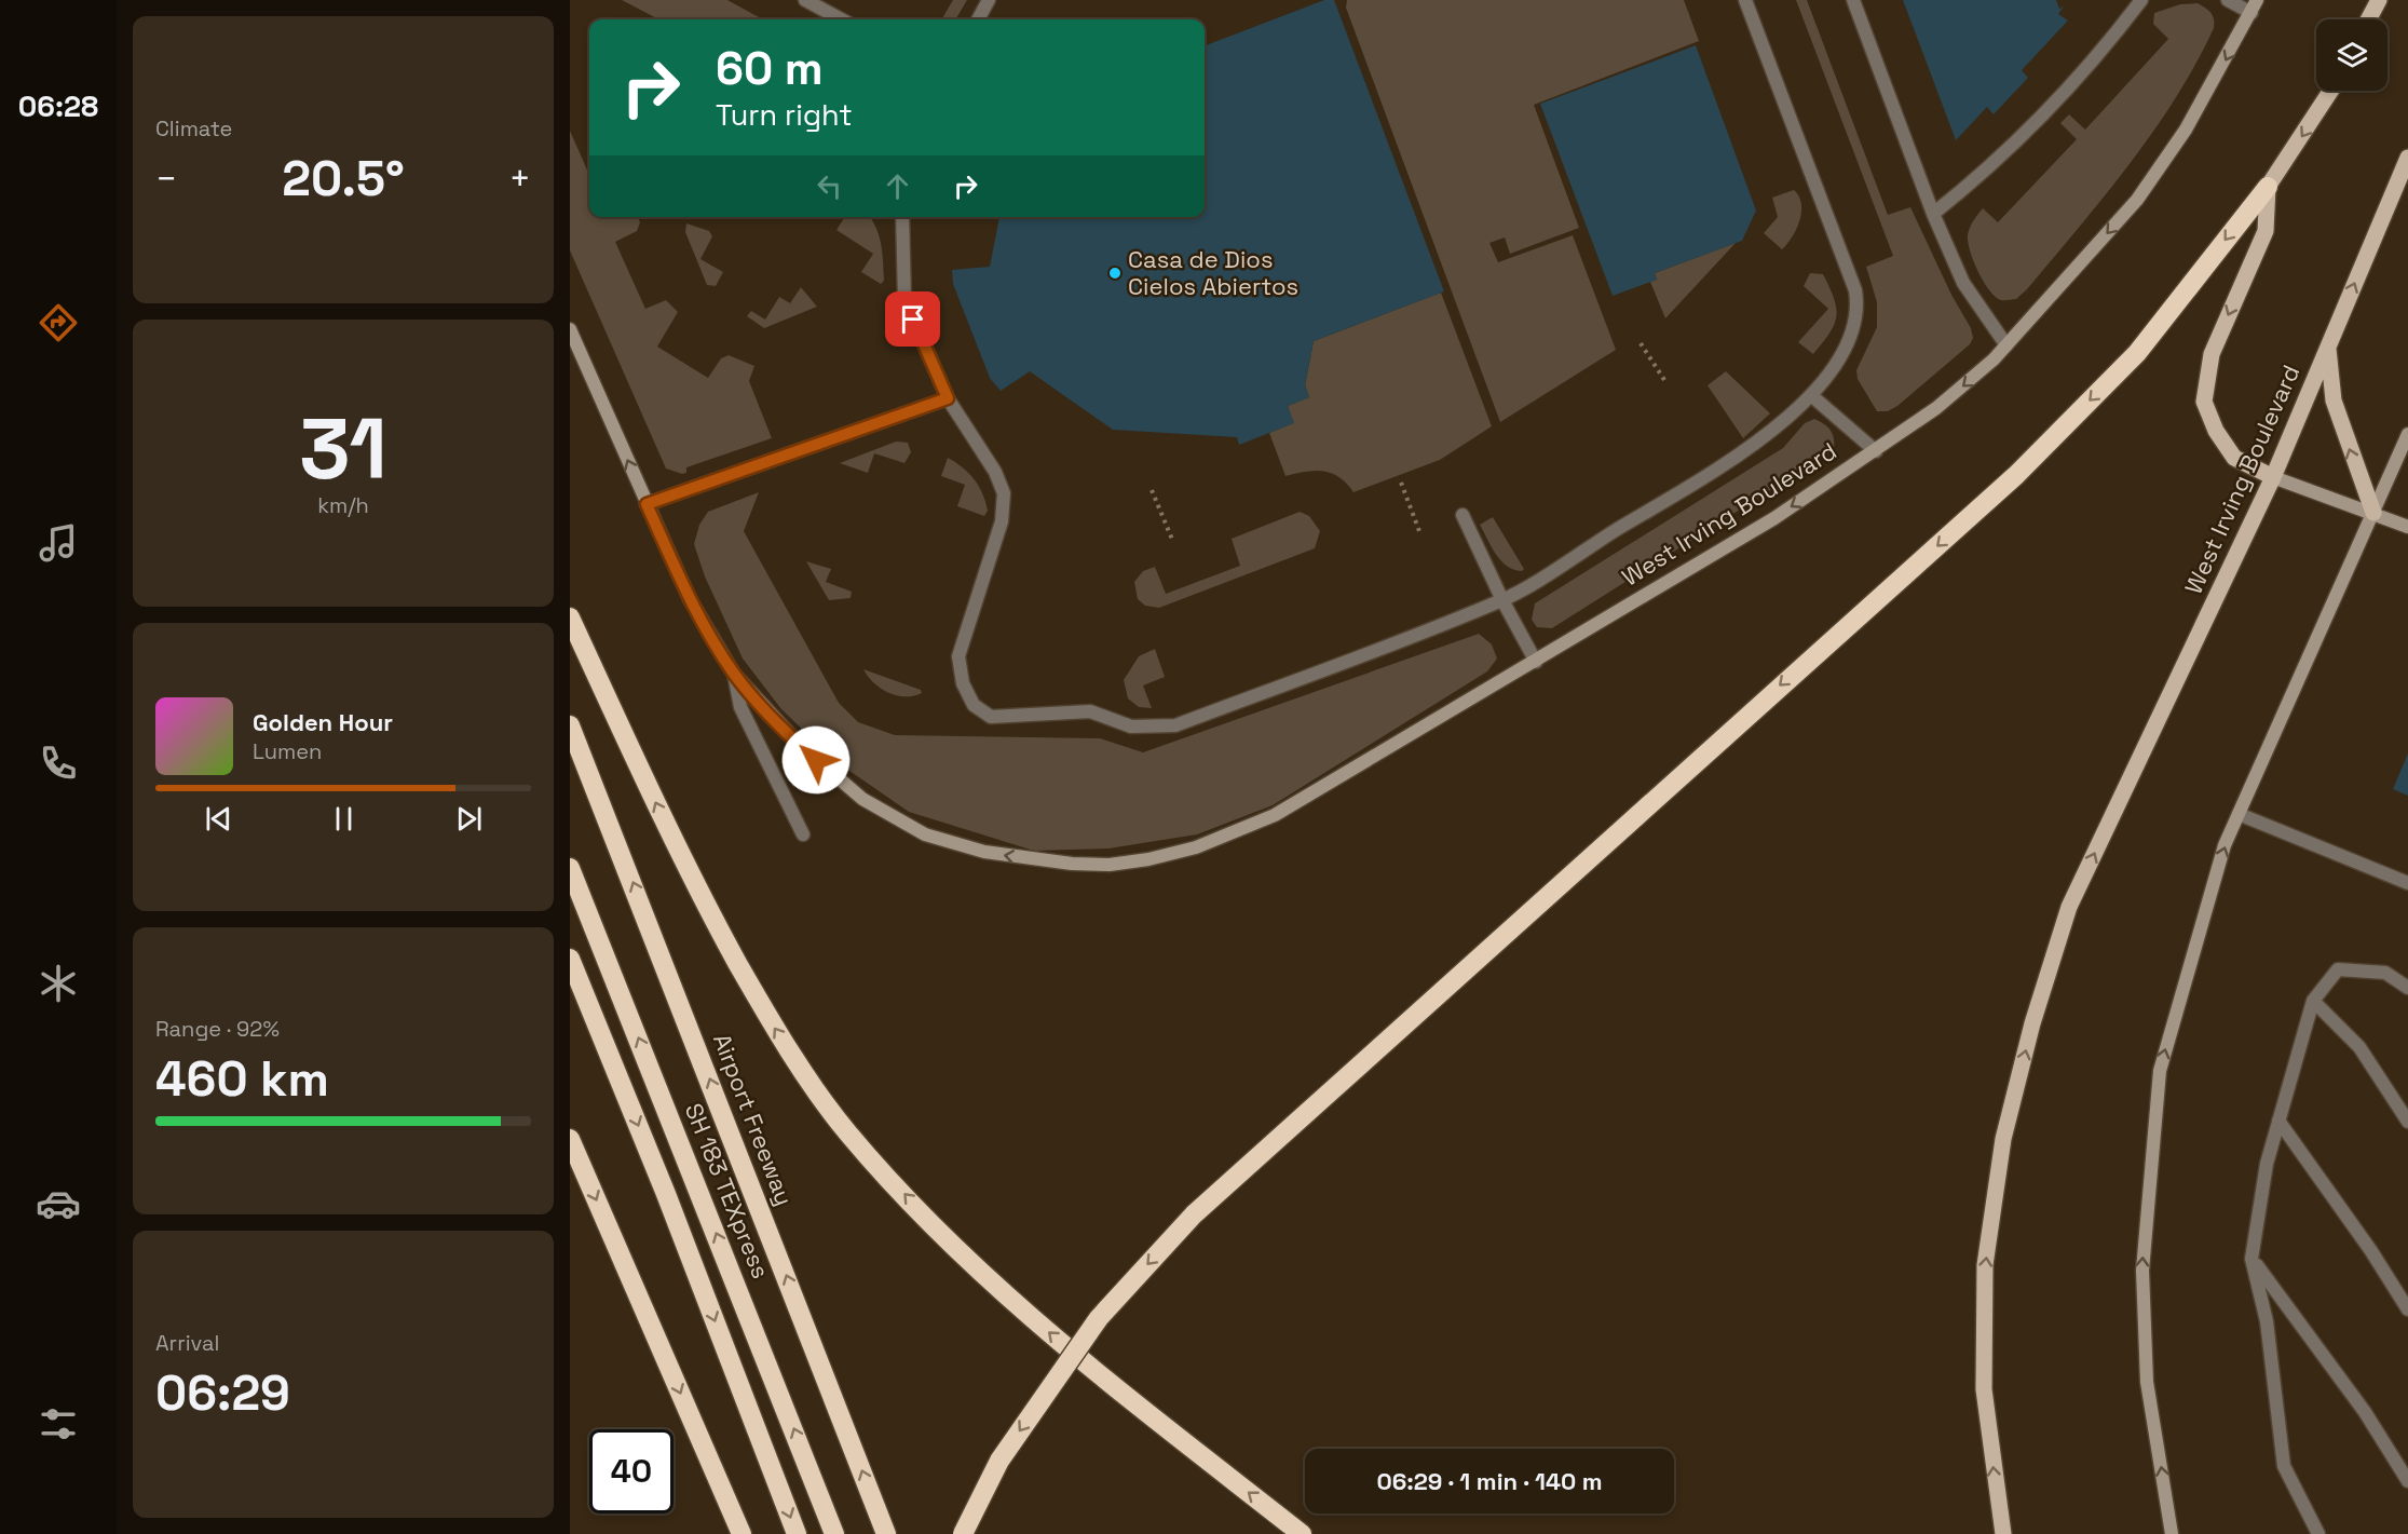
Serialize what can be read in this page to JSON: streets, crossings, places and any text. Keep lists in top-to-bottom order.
{
  "streets": {
    "highway": ["Airport Freeway", "SH 183 TEXpress"],
    "main road": ["West Irving Boulevard"]
  },
  "places": ["Casa de Dios Cielos Abiertos"],
  "page": {
    "tabs": "06:28",
    "tile": [
      "Climate",
      ["31", "km/h"],
      ["Range · 92%", "460 km"],
      ["Arrival", "06:29"]
    ],
    "turn": ["60 m", "Turn right"],
    "heat": ["−", "20.5°", "+"],
    "song": ["Golden Hour", "Lumen"],
    "limit": "40",
    "trip": "06:29 · 1 min · 140 m"
  }
}
